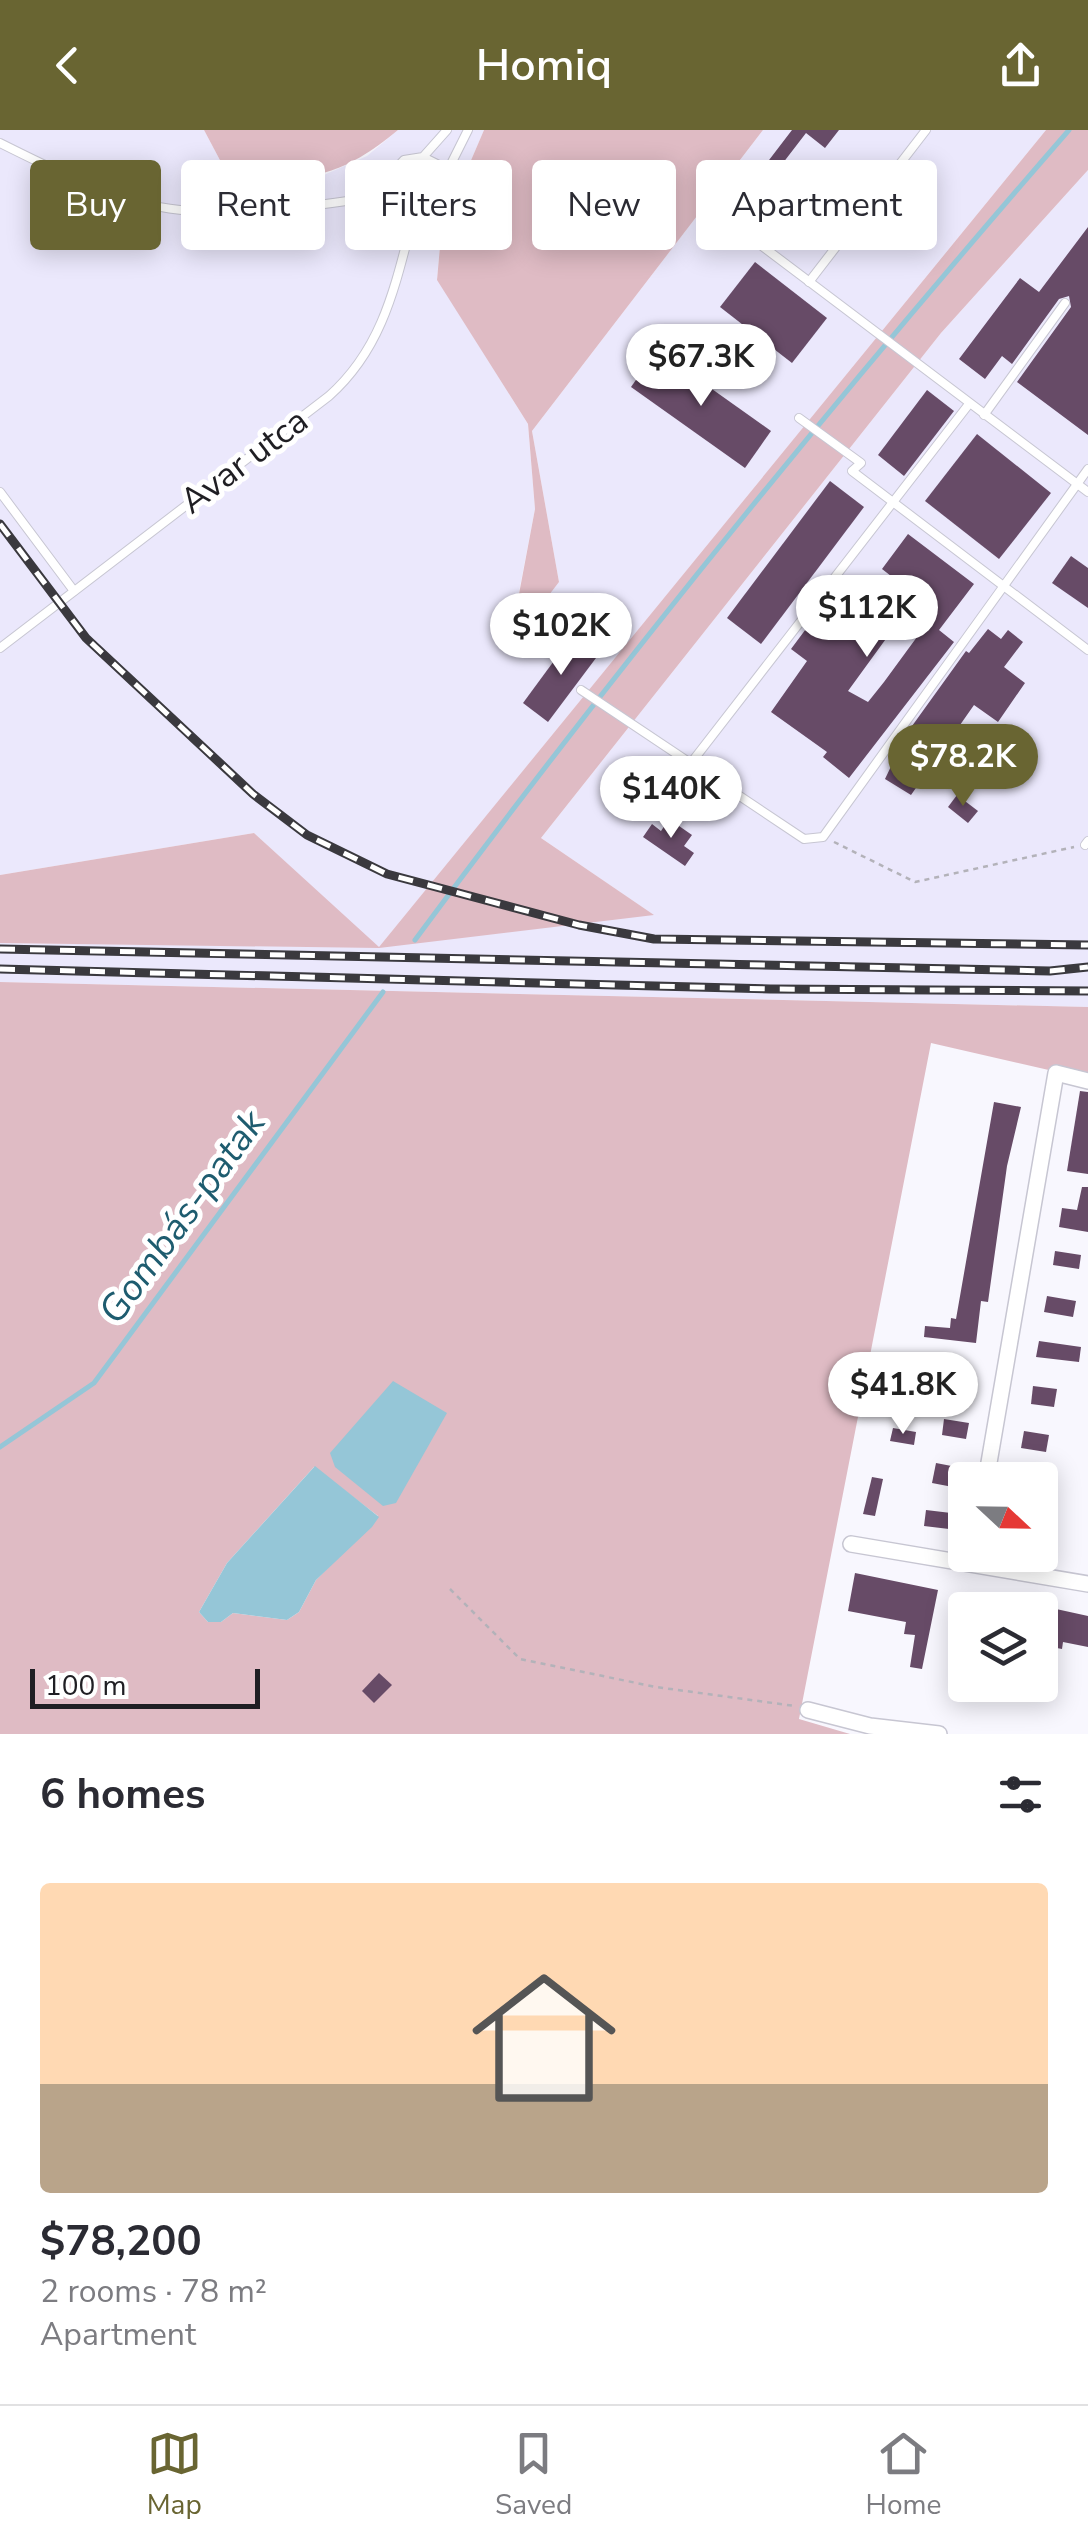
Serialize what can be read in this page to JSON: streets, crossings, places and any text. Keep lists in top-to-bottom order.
{
  "streets": {
    "lane": ["Avar utca"]
  },
  "water": ["Gombás-patak"],
  "scale_bar": "100 m",
  "north": "right",
  "page": {
    "header": "Homiq",
    "chip": [
      "Buy",
      "Rent",
      "Filters",
      "New",
      "Apartment"
    ],
    "price": [
      "$67.3K",
      "$112K",
      "$102K",
      "$78.2K",
      "$140K",
      "$41.8K"
    ],
    "scale": "100 m",
    "heading": "6 homes",
    "list": [
      {
        "name": "$78,200",
        "note": "2 rooms · 78 m² · Apartment"
      }
    ],
    "tabs": ["Map", "Saved", "Home"]
  }
}
